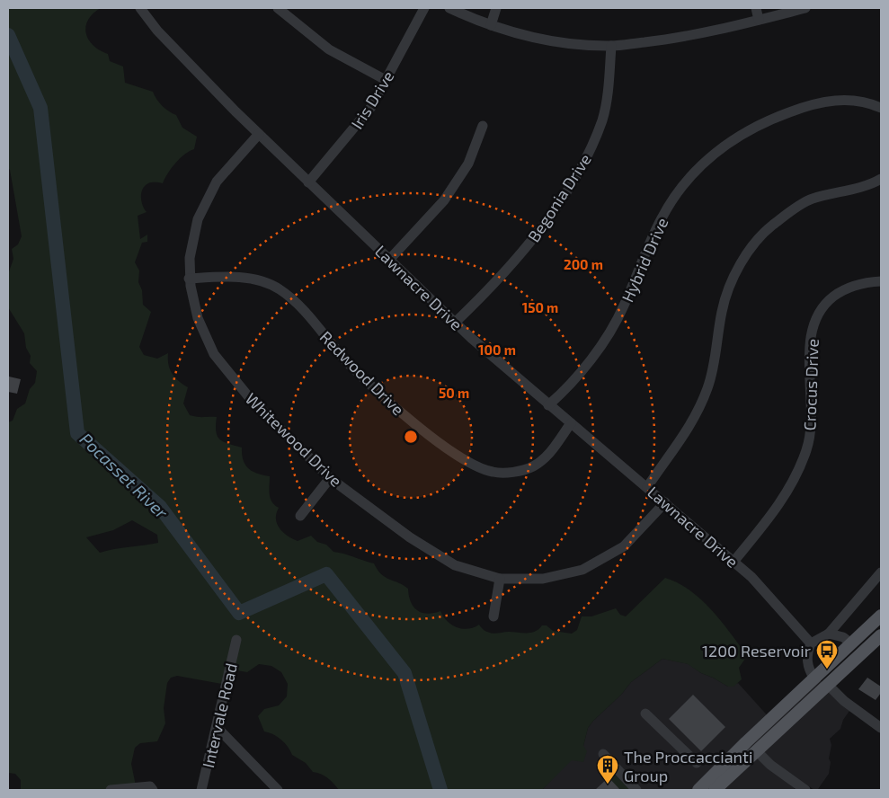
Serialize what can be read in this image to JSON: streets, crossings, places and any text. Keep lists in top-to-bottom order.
{
  "streets": {
    "street": [
      "Iris Drive",
      "Begonia Drive",
      "Hybrid Drive",
      "Lawnacre Drive",
      "Redwood Drive",
      "Crocus Drive",
      "Whitewood Drive",
      "Intervale Road"
    ]
  },
  "crossings": [
    ["Iris Drive", "Lawnacre Drive"],
    ["Begonia Drive", "Lawnacre Drive"],
    ["Hybrid Drive", "Lawnacre Drive"],
    ["Lawnacre Drive", "Redwood Drive"],
    ["Lawnacre Drive", "Crocus Drive"],
    ["Lawnacre Drive", "Whitewood Drive"],
    ["Redwood Drive", "Whitewood Drive"]
  ],
  "water": ["Pocasset River"],
  "places": {
    "bus stop": ["1200 Reservoir"],
    "building": ["The Proccaccianti Group"]
  },
  "rings": [
    "200 m",
    "150 m",
    "100 m",
    "50 m"
  ]
}
